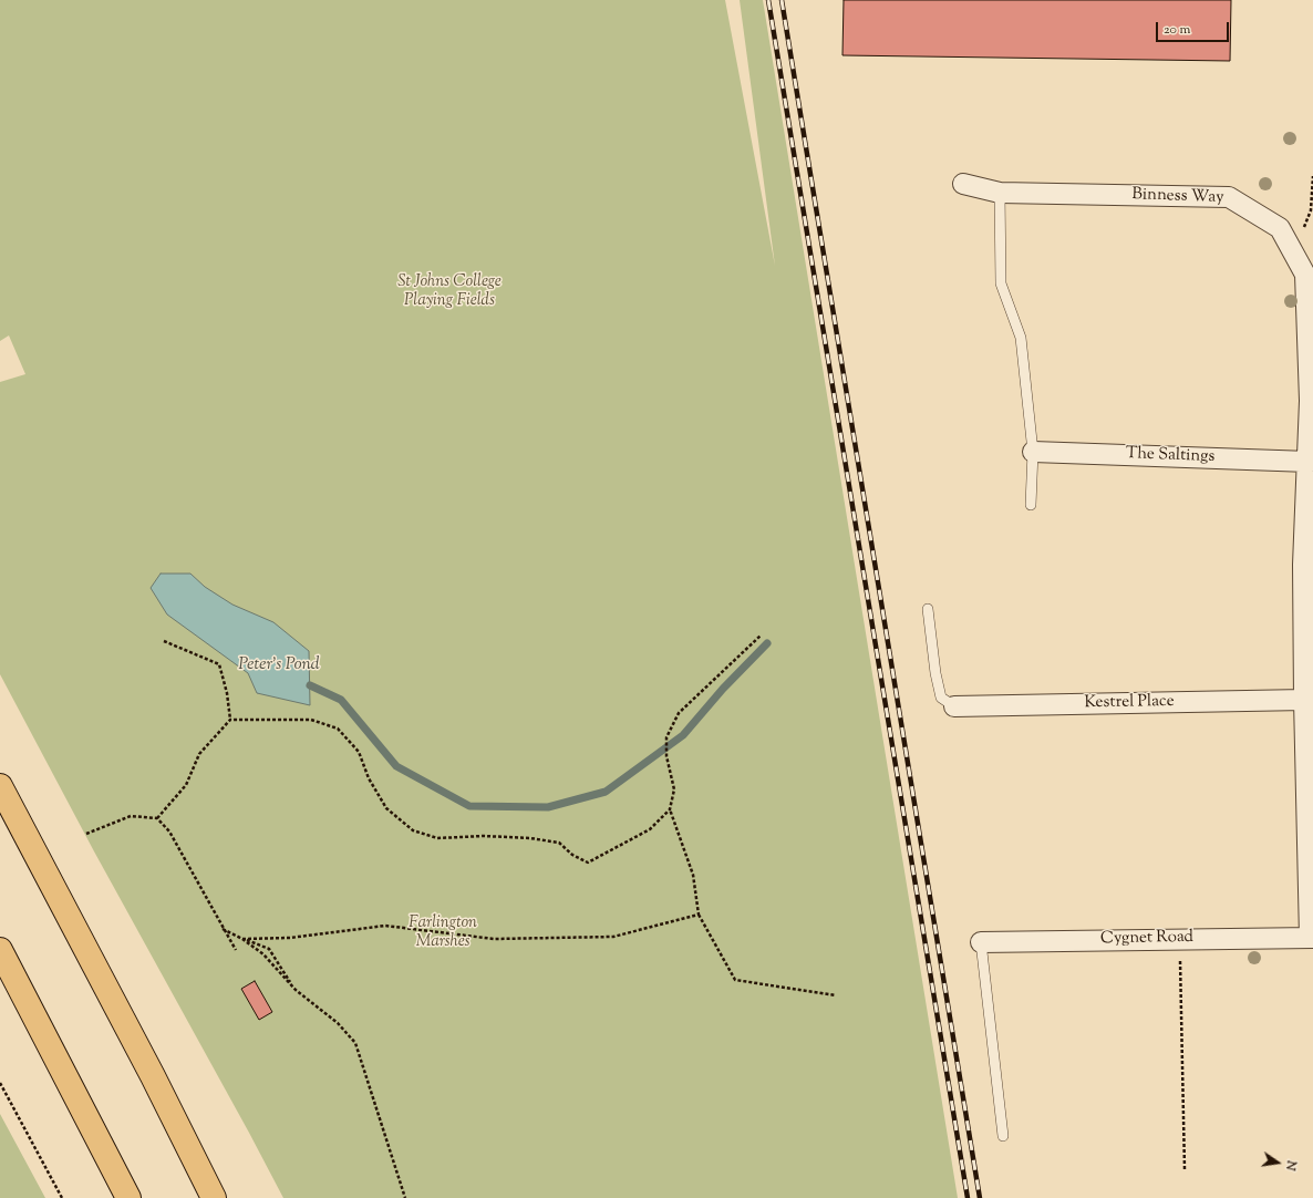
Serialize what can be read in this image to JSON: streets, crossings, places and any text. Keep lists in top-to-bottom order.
{
  "streets": {
    "street": [
      "Binness Way",
      "The Saltings",
      "Kestrel Place",
      "Cygnet Road"
    ]
  },
  "crossings": [
    ["Binness Way", "The Saltings"],
    ["Binness Way", "Kestrel Place"],
    ["Binness Way", "Cygnet Road"]
  ],
  "water": ["Peter's Pond"],
  "parks": ["St Johns College Playing Fields", "Farlington Marshes"],
  "scale_bar": "20 m",
  "north": "right"
}
